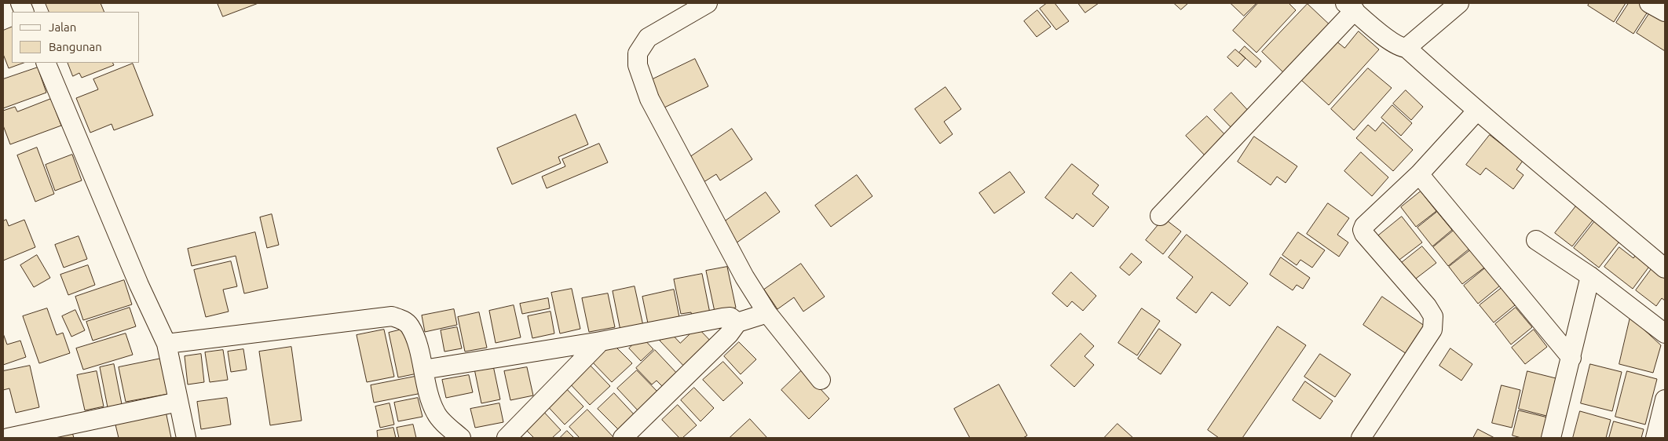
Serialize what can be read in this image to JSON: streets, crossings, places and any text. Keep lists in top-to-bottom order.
{
  "legend": ["Jalan", "Bangunan"]
}
